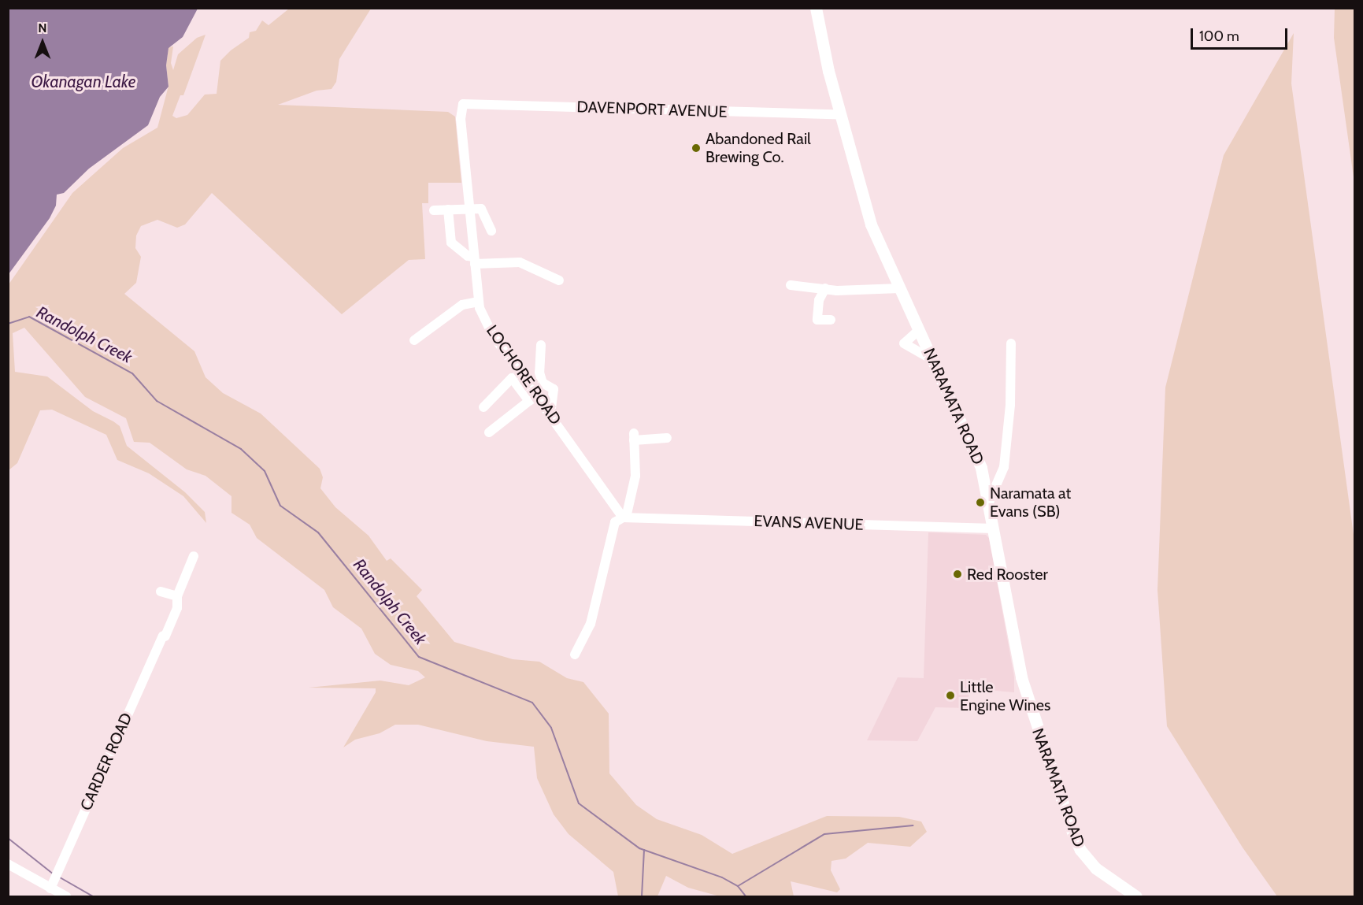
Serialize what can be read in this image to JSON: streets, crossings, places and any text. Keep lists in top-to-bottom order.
{
  "streets": {
    "main road": ["NARAMATA ROAD"],
    "street": [
      "DAVENPORT AVENUE",
      "LOCHORE ROAD",
      "EVANS AVENUE",
      "CARDER ROAD"
    ]
  },
  "crossings": [
    ["DAVENPORT AVENUE", "LOCHORE ROAD"],
    ["DAVENPORT AVENUE", "NARAMATA ROAD"],
    ["LOCHORE ROAD", "EVANS AVENUE"],
    ["NARAMATA ROAD", "EVANS AVENUE"]
  ],
  "water": ["Okanagan Lake", "Randolph Creek"],
  "places": [
    "Abandoned Rail Brewing Co.",
    "Naramata at Evans (SB)",
    "Red Rooster",
    "Little Engine Wines"
  ],
  "scale_bar": "100 m",
  "north": "top"
}
